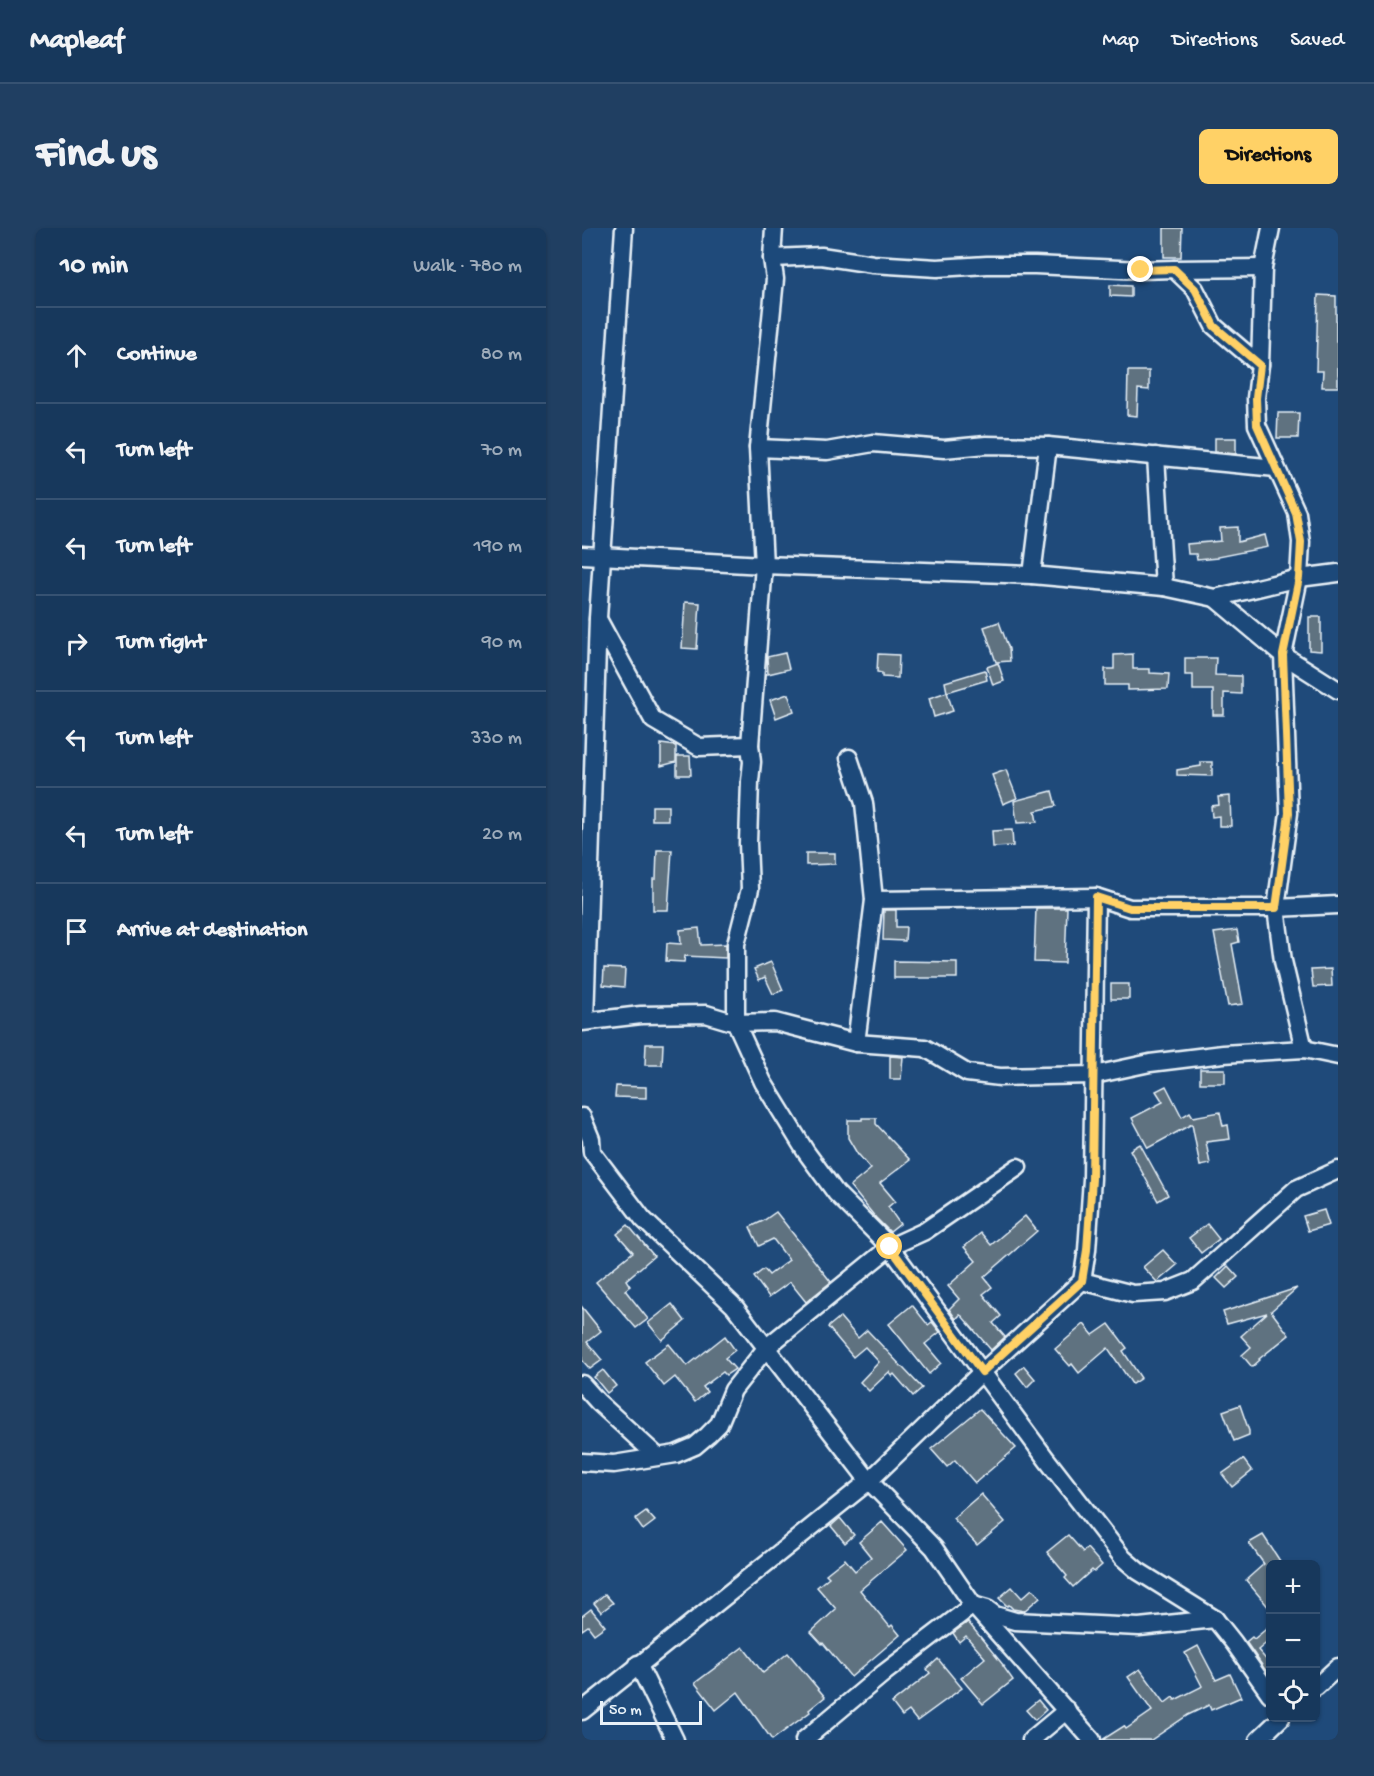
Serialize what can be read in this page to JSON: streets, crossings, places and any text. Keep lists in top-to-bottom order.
{
  "scale_bar": "50 m",
  "page": {
    "header": "Mapleaf",
    "nav": ["Map", "Directions", "Saved"],
    "buttons": "Directions",
    "title": "Find us",
    "heading": ["10 min", "Walk · 780 m"],
    "list": [
      ["Continue", "80 m"],
      ["Turn left", "70 m"],
      ["Turn left", "190 m"],
      ["Turn right", "90 m"],
      ["Turn left", "330 m"],
      ["Turn left", "20 m"],
      "Arrive at destination"
    ],
    "map_buttons": ["+", "−"],
    "scale": "50 m"
  }
}
